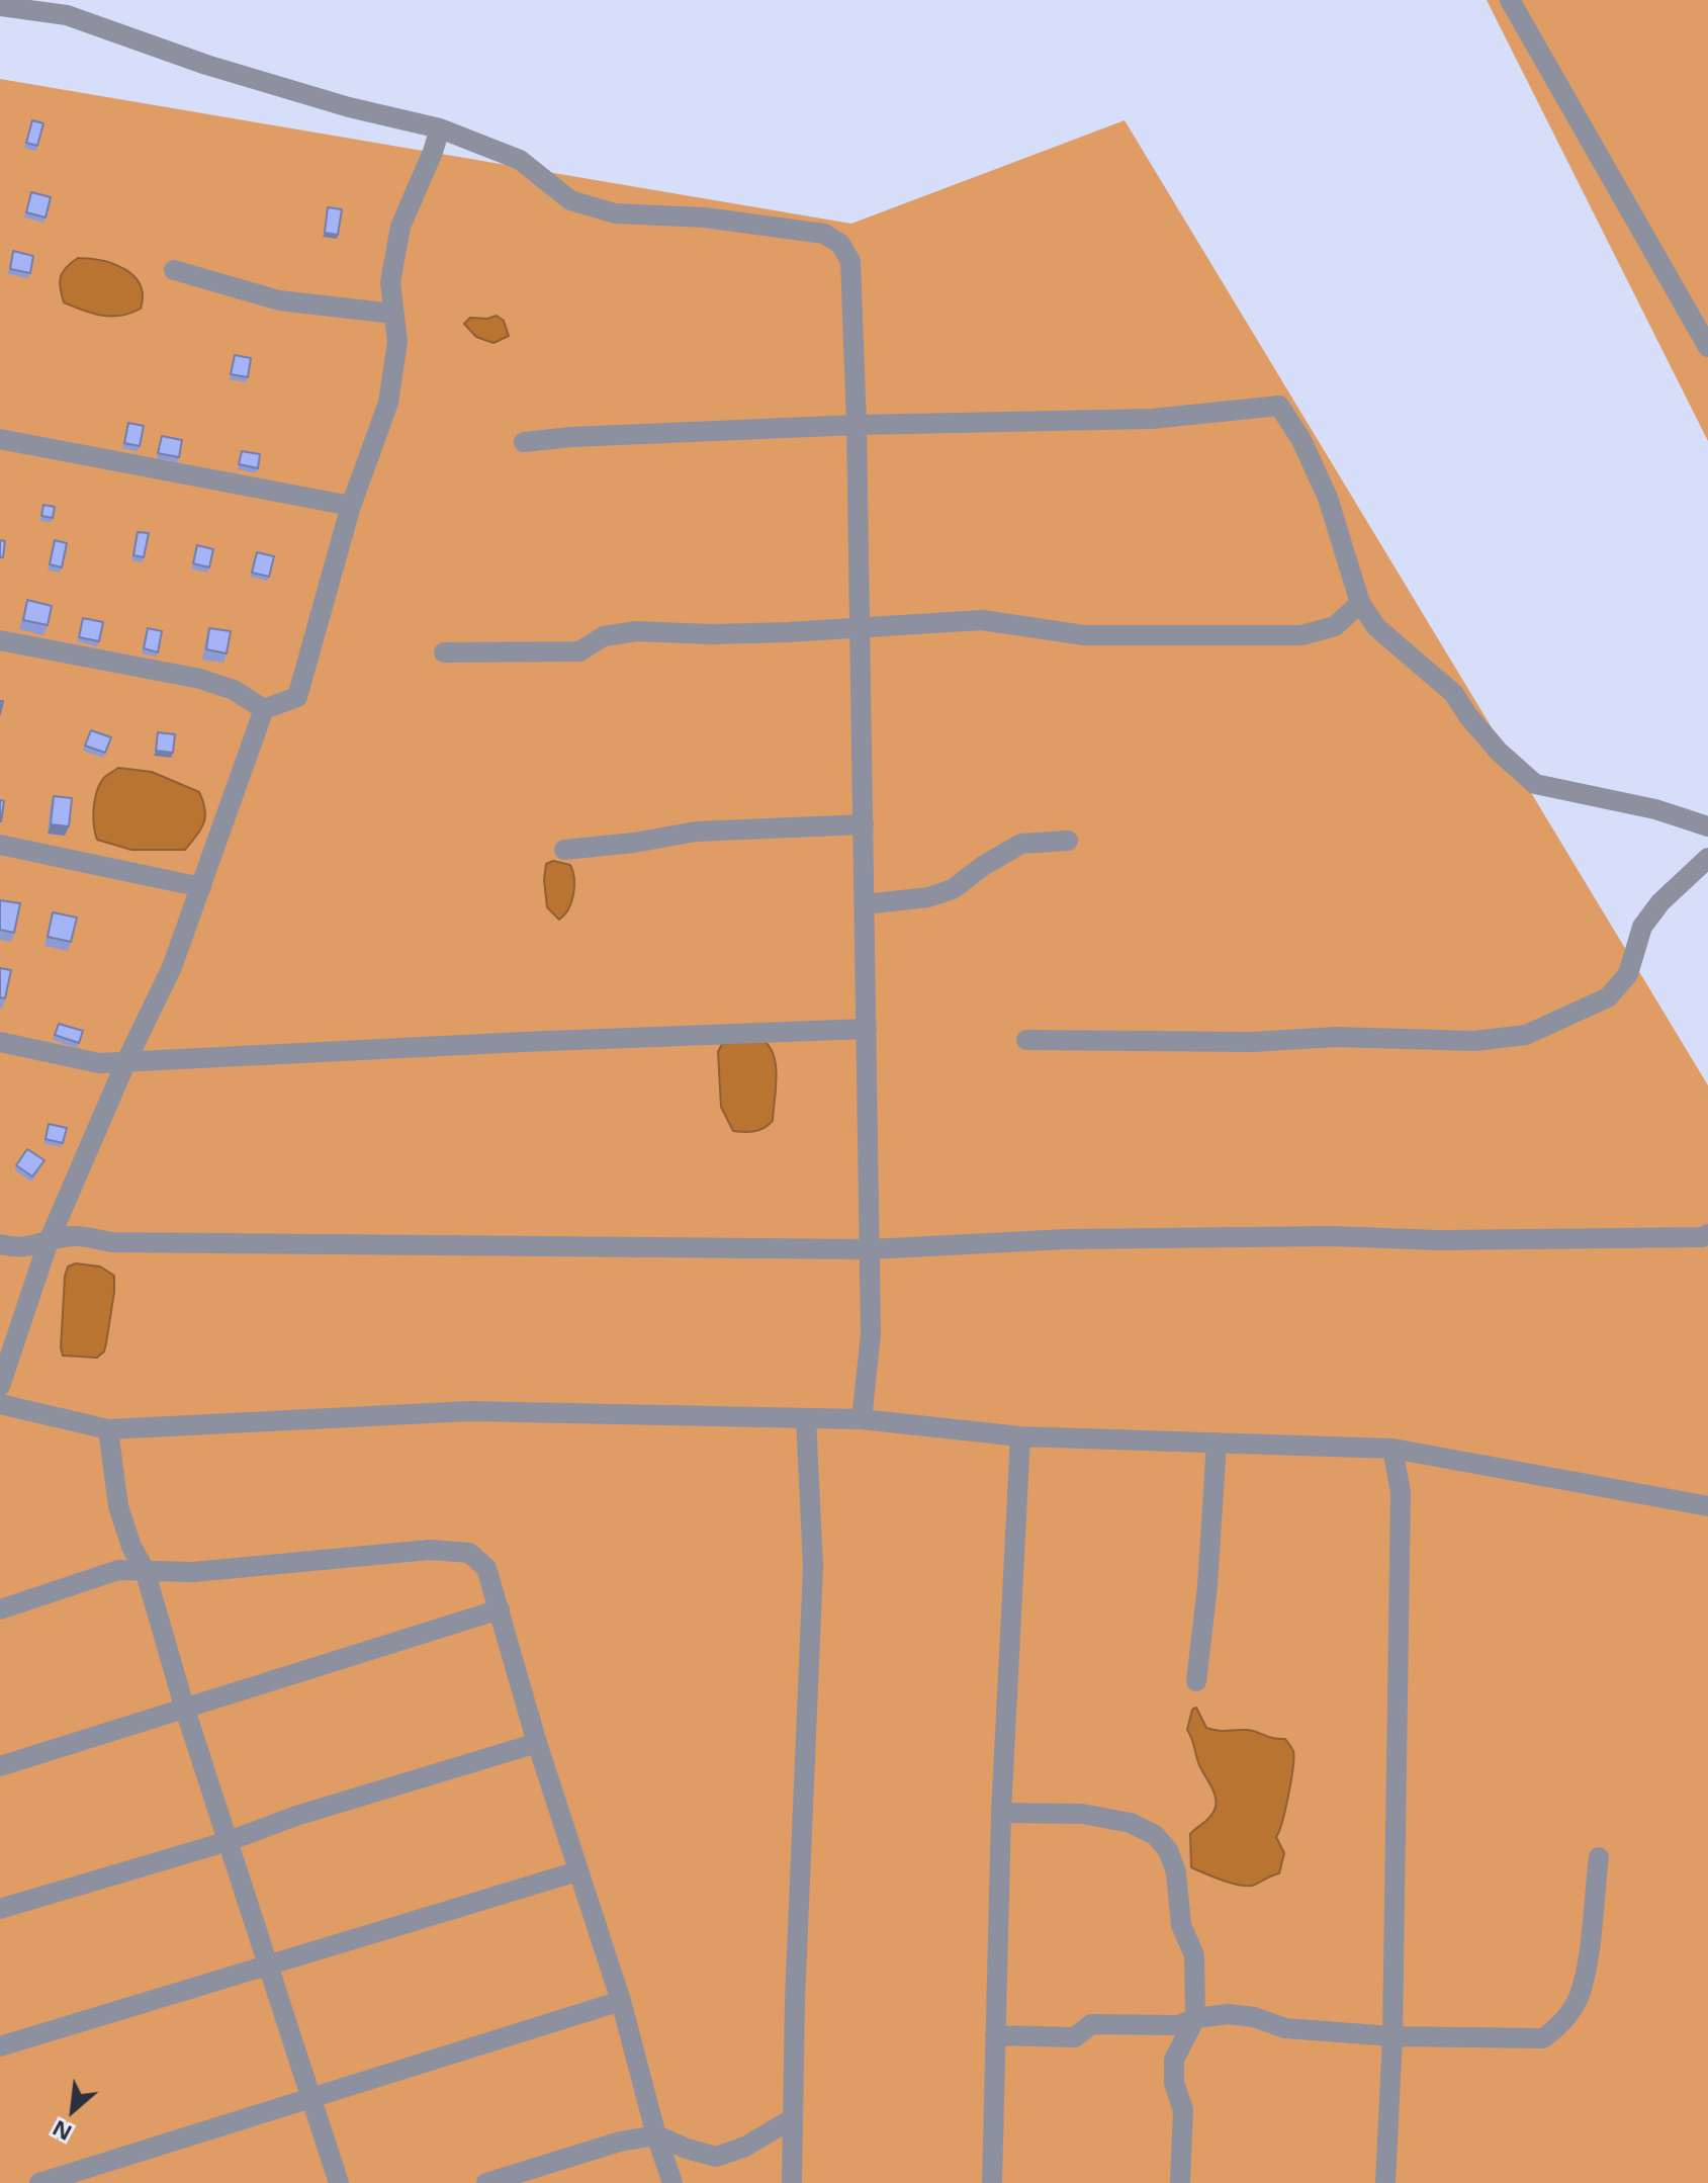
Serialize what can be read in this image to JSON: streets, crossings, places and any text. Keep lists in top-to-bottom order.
{
  "north": "bottom left"
}
